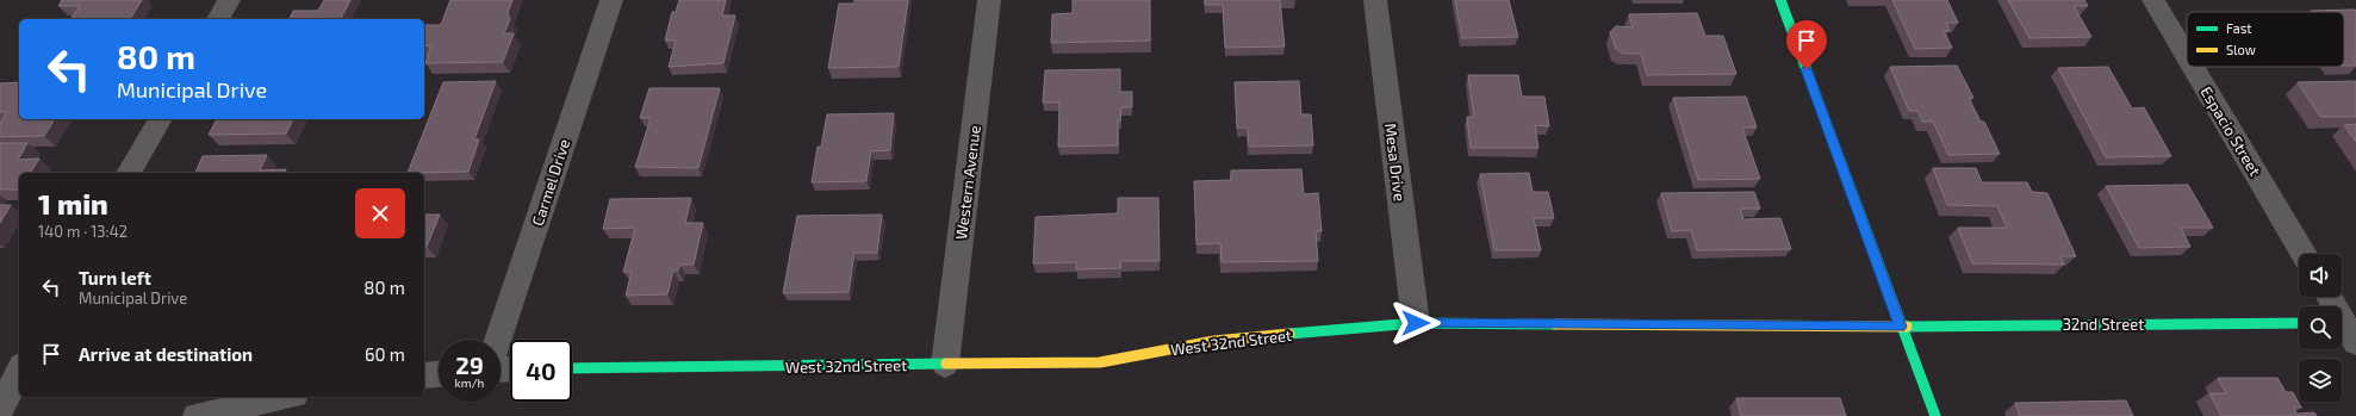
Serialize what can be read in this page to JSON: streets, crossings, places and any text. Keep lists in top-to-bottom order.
{
  "streets": {
    "street": [
      "Espacio Street",
      "Mesa Drive",
      "Carmel Drive",
      "Western Avenue",
      "32nd Street",
      "West 32nd Street"
    ]
  },
  "crossings": [
    ["Mesa Drive", "West 32nd Street"],
    ["Western Avenue", "West 32nd Street"],
    ["32nd Street", "West 32nd Street"]
  ],
  "legend": ["Fast", "Slow"],
  "page": {
    "turn": ["80 m", "Municipal Drive"],
    "heading": ["1 min", "140 m · 13:42"],
    "list": [
      {
        "name": "Turn left",
        "note": "Municipal Drive",
        "value": "80 m"
      },
      {
        "name": "Arrive at destination",
        "value": "60 m"
      }
    ],
    "speed": "29 km/h",
    "limit": "40"
  }
}
